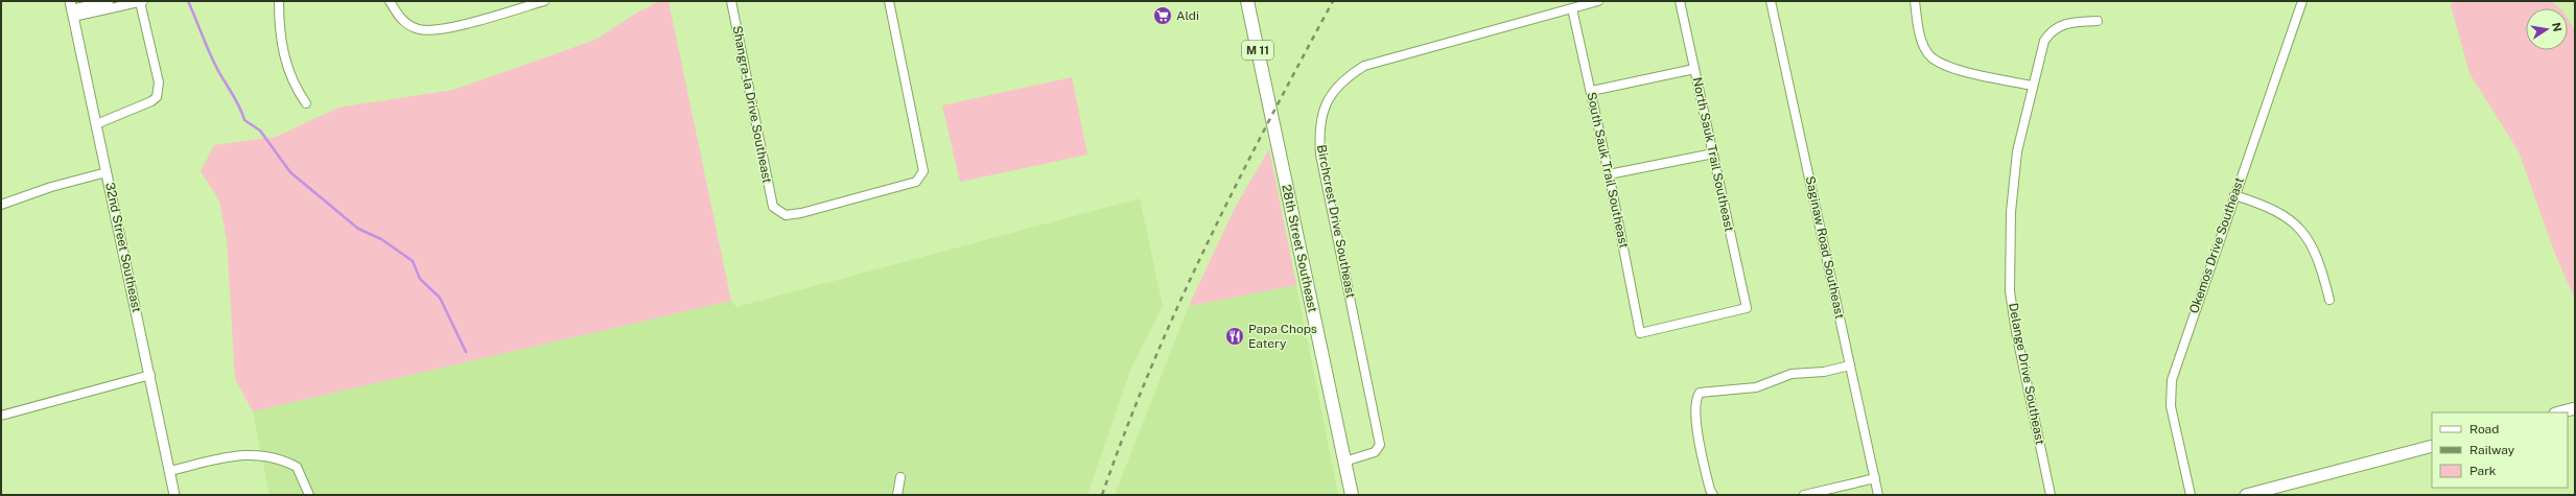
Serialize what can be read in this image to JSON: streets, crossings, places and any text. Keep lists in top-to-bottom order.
{
  "streets": {
    "main road": ["M 11", "28th Street Southeast"],
    "street": [
      "Shangra-la Drive Southeast",
      "North Sauk Trail Southeast",
      "South Sauk Trail Southeast",
      "Birchcrest Drive Southeast",
      "Okemos Drive Southeast",
      "32nd Street Southeast",
      "Saginaw Road Southeast",
      "Delange Drive Southeast"
    ]
  },
  "crossings": [
    ["North Sauk Trail Southeast", "South Sauk Trail Southeast"],
    ["South Sauk Trail Southeast", "Birchcrest Drive Southeast"],
    ["Birchcrest Drive Southeast", "28th Street Southeast"]
  ],
  "places": {
    "supermarket": ["Aldi"],
    "restaurant": ["Papa Chops Eatery"]
  },
  "legend": ["Road", "Railway", "Park"],
  "north": "right"
}
